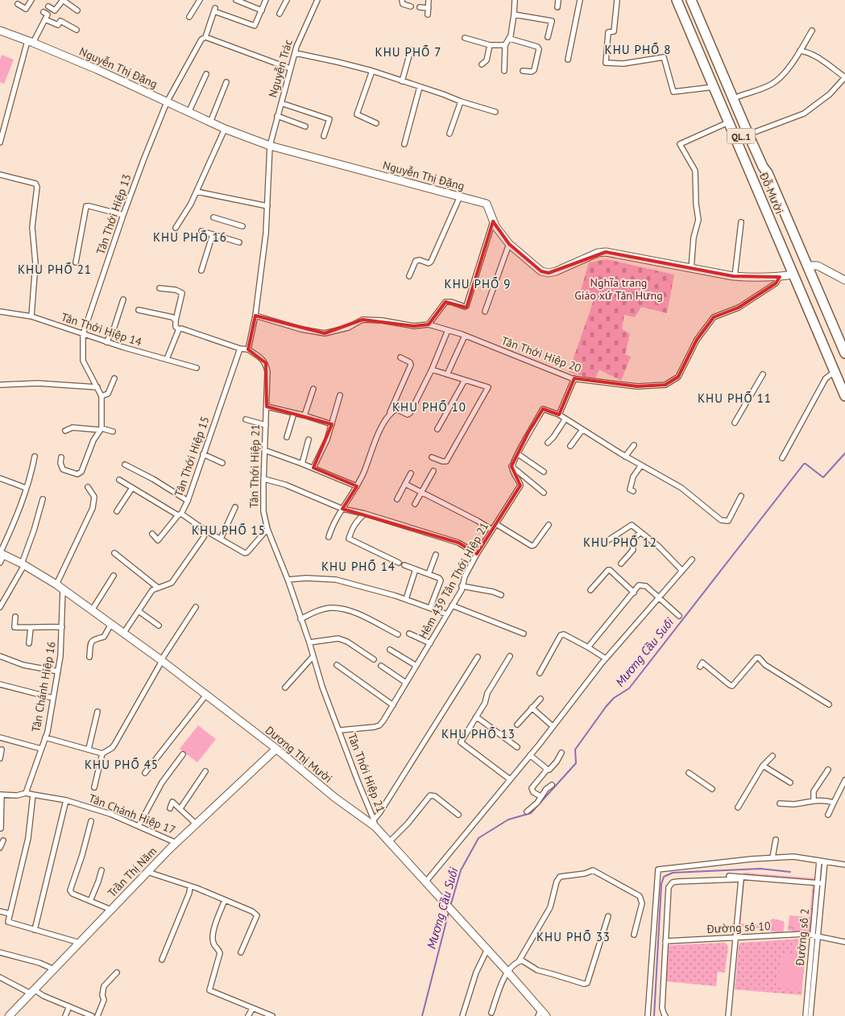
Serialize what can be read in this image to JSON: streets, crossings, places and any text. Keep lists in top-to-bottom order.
{
  "streets": {
    "highway": ["QL.1", "Đỗ Mười"],
    "street": [
      "Nguyễn Thị Đặng",
      "Nguyễn Trác",
      "Tân Thới Hiệp 13",
      "Tân Thới Hiệp 14",
      "Tân Thới Hiệp 20",
      "Tân Thới Hiệp 15",
      "Tân Thới Hiệp 21",
      "Hẻm 439 Tân Thới Hiệp 21",
      "Tân Chánh Hiệp 16",
      "Dương Thị Mười",
      "Tân Chánh Hiệp 17",
      "Trần Thị Năm",
      "Đường số 10",
      "Đường số 2"
    ]
  },
  "crossings": [
    ["Nguyễn Thị Đặng", "Nguyễn Trác"],
    ["Nguyễn Thị Đặng", "Đỗ Mười"],
    ["Nguyễn Thị Đặng", "Tân Thới Hiệp 13"],
    ["Nguyễn Thị Đặng", "Tân Thới Hiệp 20"],
    ["Tân Thới Hiệp 13", "Tân Thới Hiệp 14"],
    ["Tân Thới Hiệp 15", "Tân Thới Hiệp 21"],
    ["Tân Thới Hiệp 21", "Hẻm 439 Tân Thới Hiệp 21"],
    ["Tân Thới Hiệp 21", "Dương Thị Mười"],
    ["Tân Chánh Hiệp 16", "Dương Thị Mười"],
    ["Dương Thị Mười", "Trần Thị Năm"],
    ["Tân Chánh Hiệp 17", "Trần Thị Năm"],
    ["Đường số 10", "Đường số 2"]
  ],
  "districts": [
    "KHU PHỐ 8",
    "KHU PHỐ 7",
    "KHU PHỐ 16",
    "KHU PHỐ 21",
    "KHU PHỐ 9",
    "KHU PHỐ 11",
    "KHU PHỐ 10",
    "KHU PHỐ 15",
    "KHU PHỐ 12",
    "KHU PHỐ 14",
    "KHU PHỐ 13",
    "KHU PHỐ 45",
    "KHU PHỐ 33"
  ],
  "water": ["Mương Cầu Suối"],
  "parks": ["Nghĩa trang Giáo xứ Tân Hưng"]
}
